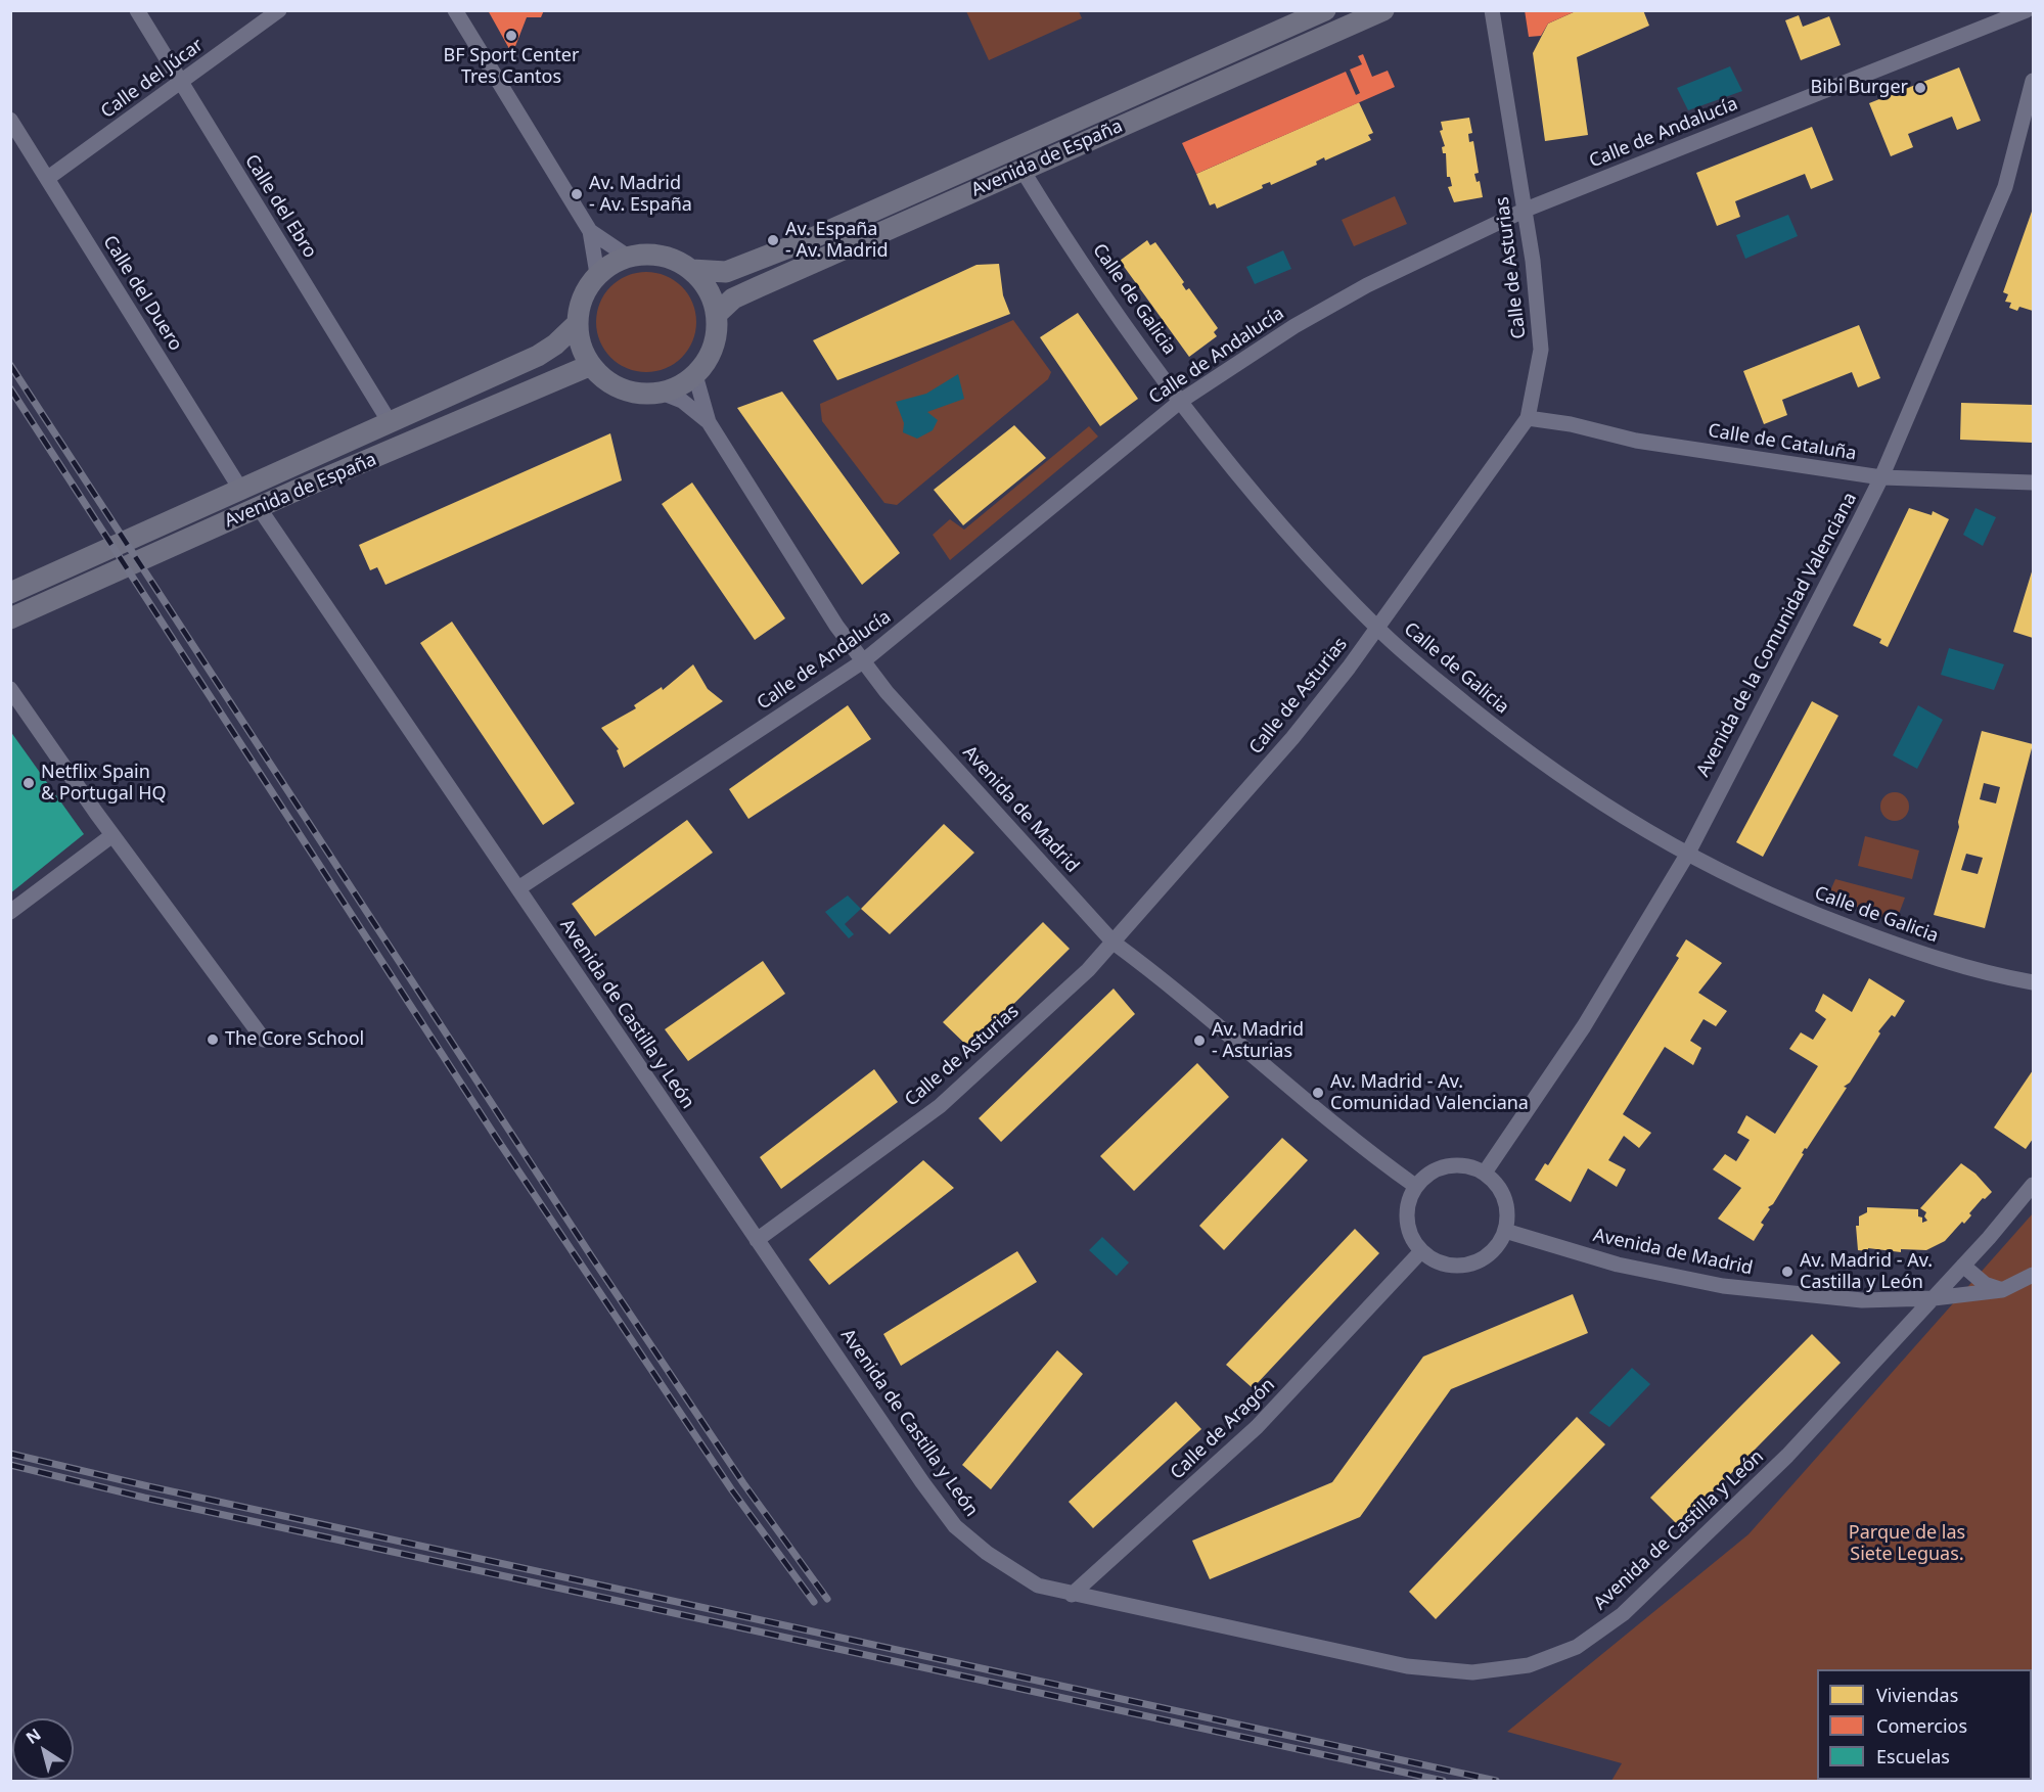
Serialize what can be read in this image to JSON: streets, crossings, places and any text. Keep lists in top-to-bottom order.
{
  "streets": {
    "street": [
      "Calle del Júcar",
      "Calle de Andalucía",
      "Avenida de España",
      "Calle del Ebro",
      "Calle de Asturias",
      "Calle del Duero",
      "Calle de Galicia",
      "Calle de Cataluña",
      "Avenida de la Comunidad Valenciana",
      "Avenida de Madrid",
      "Avenida de Castilla y León",
      "Calle de Aragón"
    ]
  },
  "crossings": [
    ["Calle del Júcar", "Calle del Ebro"],
    ["Calle del Júcar", "Calle del Duero"],
    ["Calle de Andalucía", "Calle de Asturias"],
    ["Calle de Andalucía", "Calle de Galicia"],
    ["Calle de Andalucía", "Avenida de Madrid"],
    ["Calle de Andalucía", "Avenida de Castilla y León"],
    ["Avenida de España", "Calle del Ebro"],
    ["Avenida de España", "Calle del Duero"],
    ["Avenida de España", "Calle de Galicia"],
    ["Avenida de España", "Avenida de Madrid"],
    ["Avenida de España", "Avenida de Castilla y León"],
    ["Calle de Asturias", "Calle de Galicia"],
    ["Calle de Asturias", "Calle de Cataluña"],
    ["Calle de Asturias", "Avenida de Madrid"],
    ["Calle de Asturias", "Avenida de Castilla y León"],
    ["Calle de Galicia", "Avenida de la Comunidad Valenciana"],
    ["Calle de Cataluña", "Avenida de la Comunidad Valenciana"],
    ["Avenida de la Comunidad Valenciana", "Avenida de Madrid"],
    ["Avenida de la Comunidad Valenciana", "Calle de Aragón"],
    ["Avenida de Madrid", "Avenida de Castilla y León"],
    ["Avenida de Madrid", "Calle de Aragón"],
    ["Avenida de Castilla y León", "Calle de Aragón"]
  ],
  "parks": ["Parque de las Siete Leguas."],
  "places": [
    "BF Sport Center Tres Cantos",
    "Bibi Burger",
    "Av. Madrid - Av. España",
    "Av. España - Av. Madrid",
    "Netflix Spain & Portugal HQ",
    "The Core School",
    "Av. Madrid - Asturias",
    "Av. Madrid - Av. Comunidad Valenciana",
    "Av. Madrid - Av. Castilla y León"
  ],
  "legend": ["Viviendas", "Comercios", "Escuelas"],
  "north": "top left"
}
